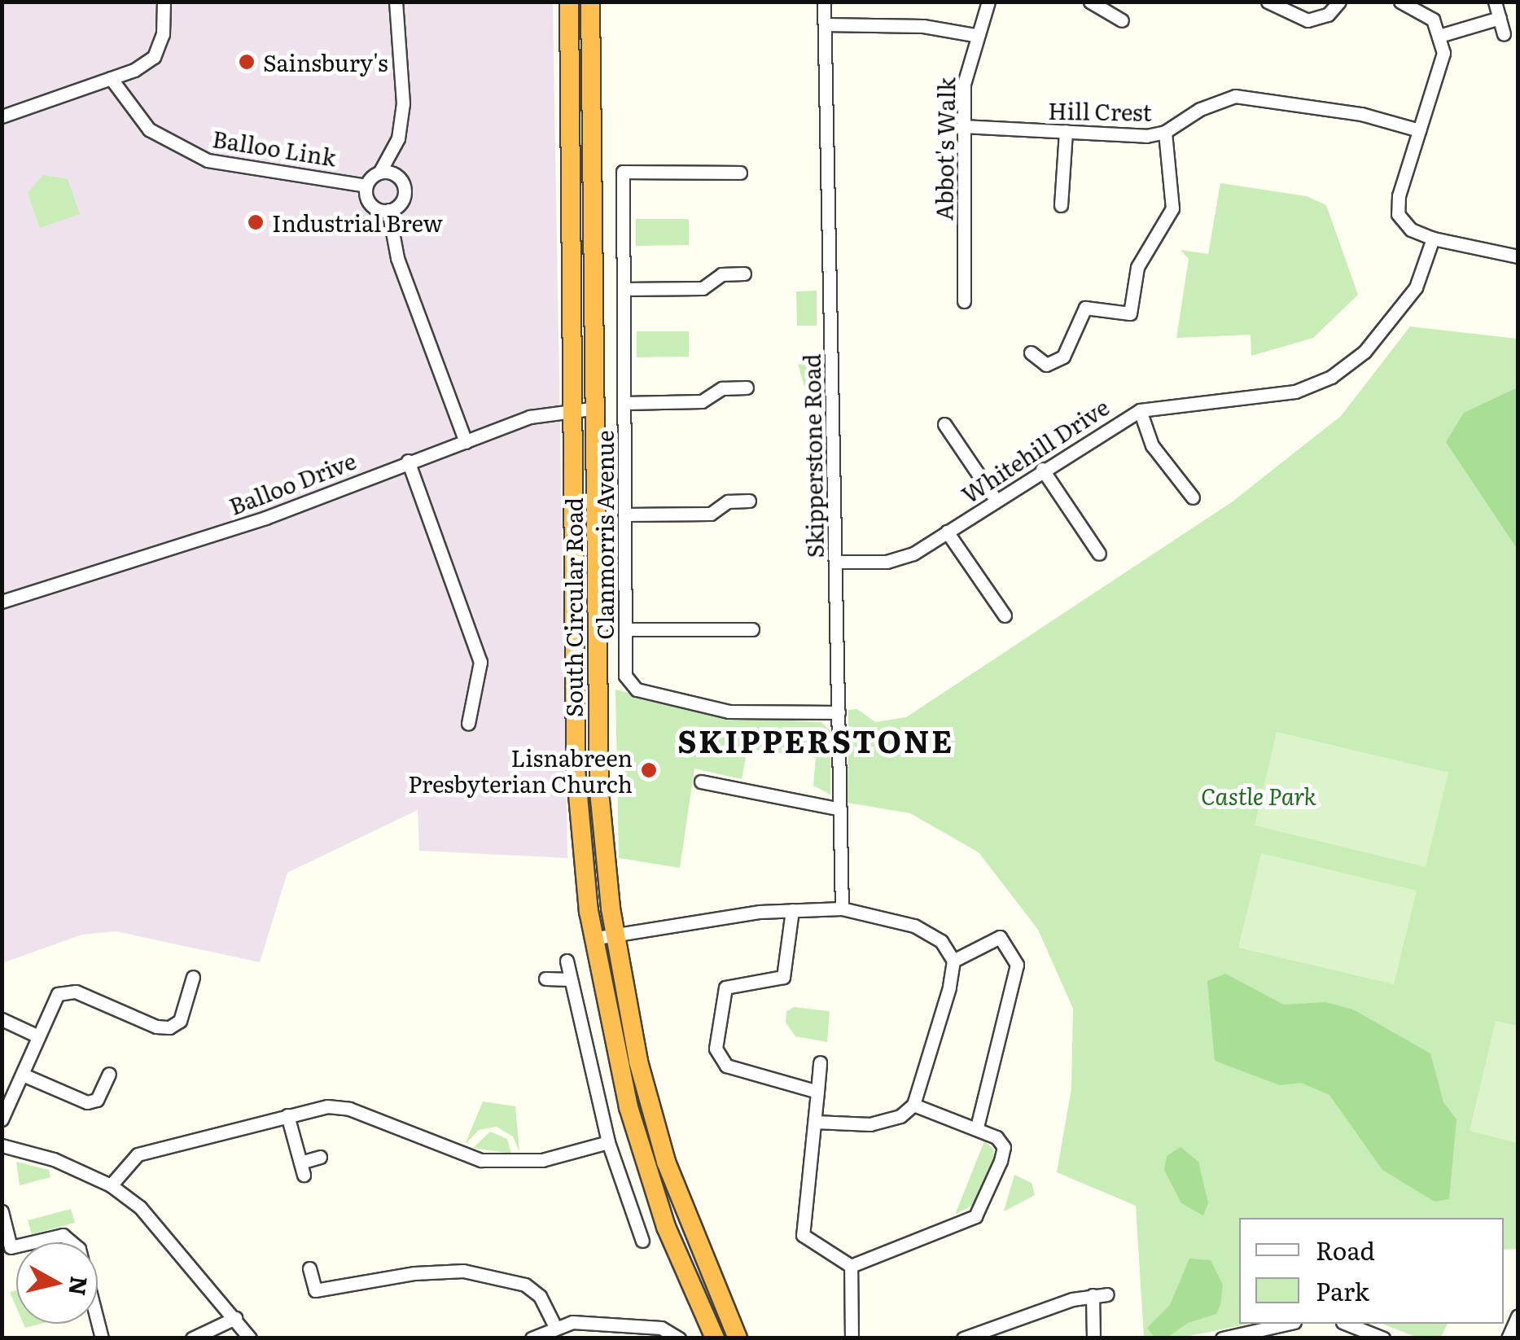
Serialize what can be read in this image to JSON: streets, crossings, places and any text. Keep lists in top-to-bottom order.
{
  "streets": {
    "highway": ["South Circular Road"],
    "street": [
      "Hill Crest",
      "Balloo Link",
      "Abbot's Walk",
      "Whitehill Drive",
      "Skipperstone Road",
      "Balloo Drive",
      "Clanmorris Avenue"
    ]
  },
  "crossings": [
    ["Hill Crest", "Abbot's Walk"],
    ["Whitehill Drive", "Skipperstone Road"],
    ["Skipperstone Road", "Clanmorris Avenue"],
    ["Balloo Drive", "South Circular Road"]
  ],
  "districts": ["SKIPPERSTONE"],
  "parks": ["Castle Park"],
  "places": ["Sainsbury's", "Industrial Brew", "Lisnabreen Presbyterian Church"],
  "legend": ["Road", "Park"],
  "north": "right"
}
